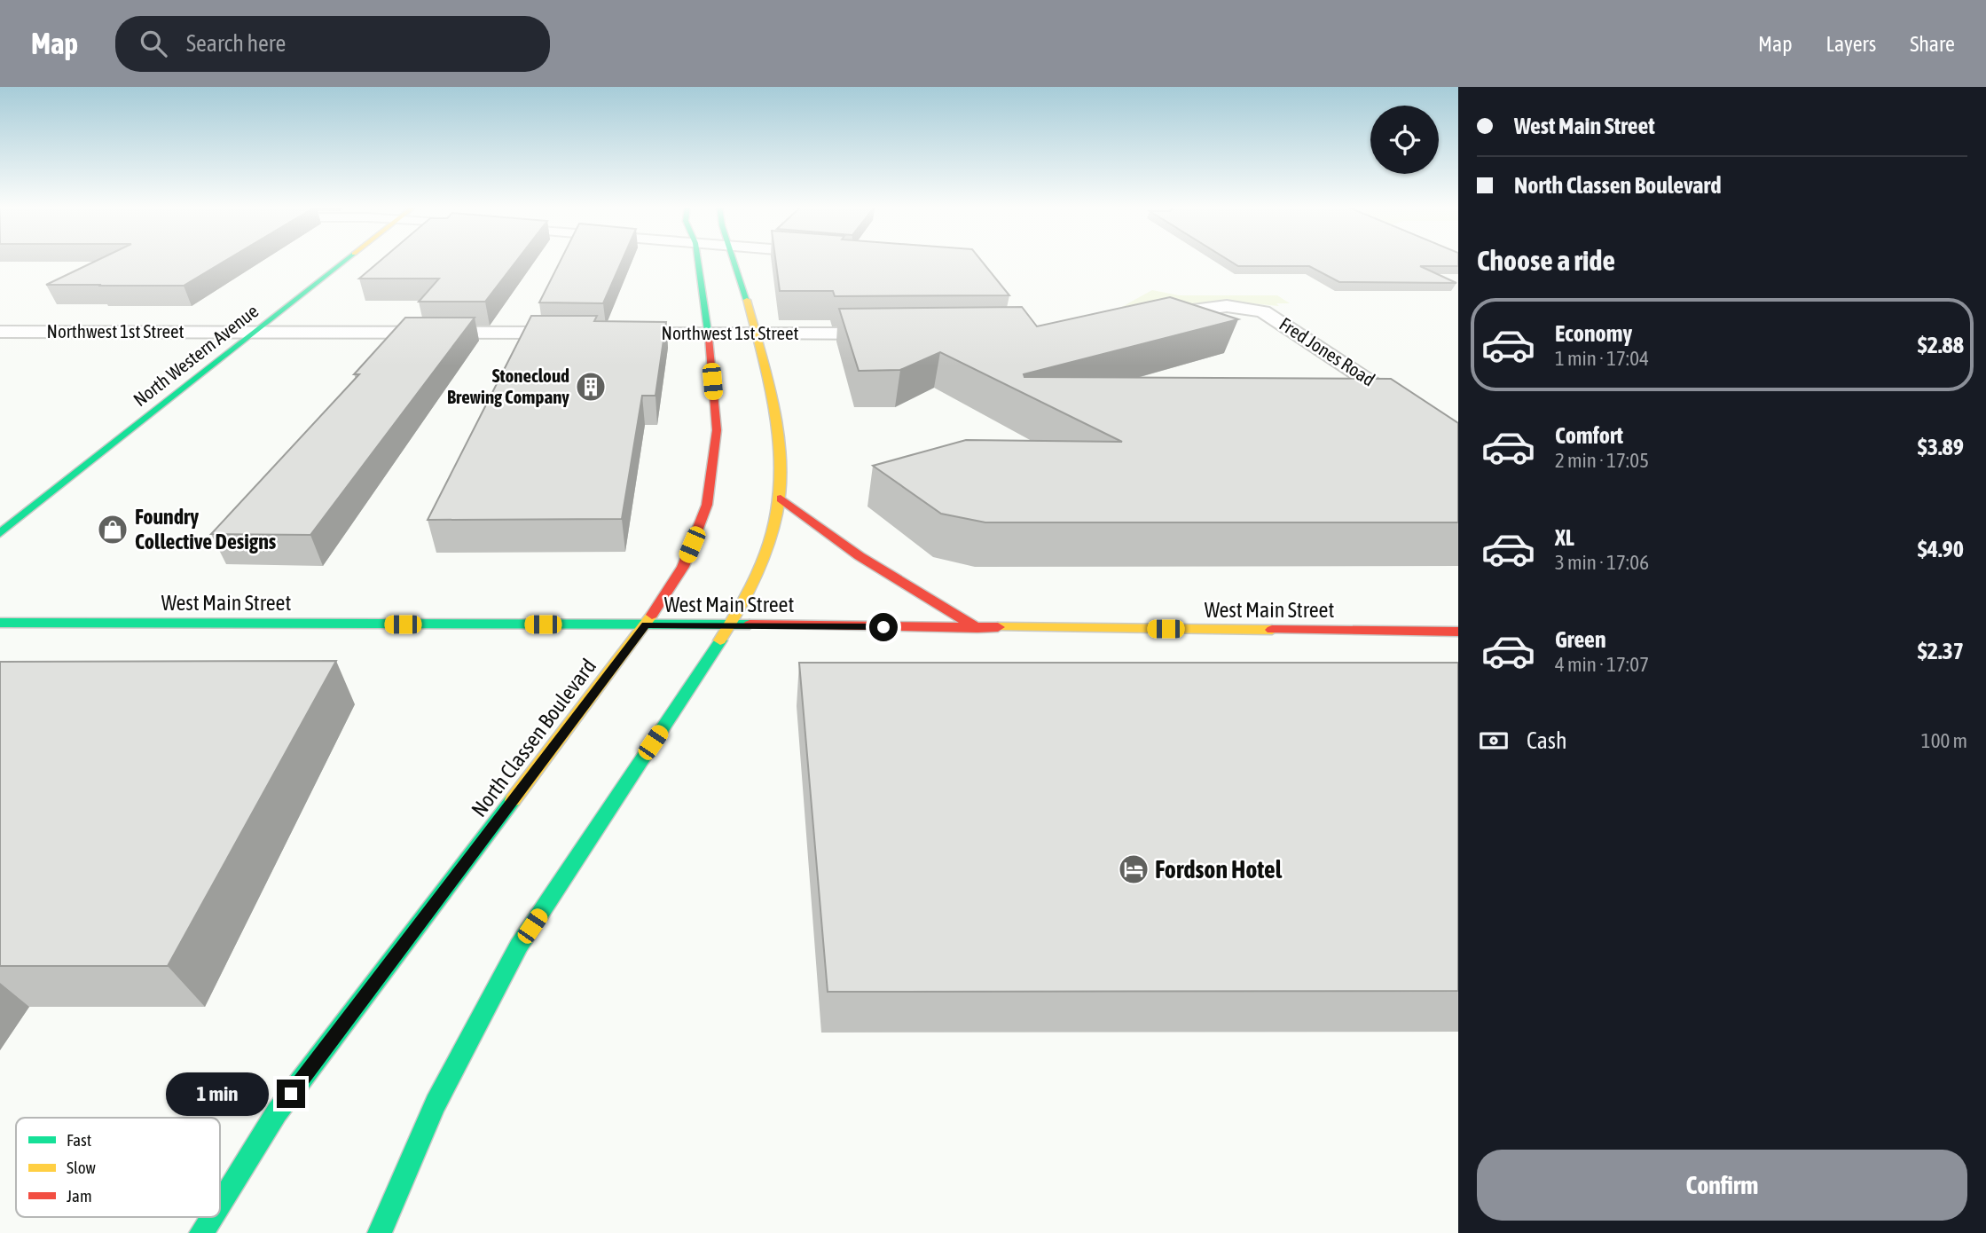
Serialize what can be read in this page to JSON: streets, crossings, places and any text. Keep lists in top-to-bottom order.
{
  "streets": {
    "main road": ["North Western Avenue", "West Main Street", "North Classen Boulevard"],
    "street": ["Northwest 1st Street", "Fred Jones Road"]
  },
  "crossings": [
    ["Northwest 1st Street", "North Western Avenue"],
    ["Northwest 1st Street", "North Classen Boulevard"],
    ["West Main Street", "North Classen Boulevard"]
  ],
  "places": {
    "building": ["Stonecloud Brewing Company"],
    "shop": ["Foundry Collective Designs"],
    "hotel": ["Fordson Hotel"]
  },
  "legend": ["Fast", "Slow", "Jam"],
  "page": {
    "header": "Map",
    "search": "Search here",
    "nav": ["Map", "Layers", "Share"],
    "banner": ["West Main Street", "North Classen Boulevard"],
    "heading": "Choose a ride",
    "list": [
      {
        "name": "Economy",
        "note": "1 min · 17:04",
        "value": "$2.88"
      },
      {
        "name": "Comfort",
        "note": "2 min · 17:05",
        "value": "$3.89"
      },
      {
        "name": "XL",
        "note": "3 min · 17:06",
        "value": "$4.90"
      },
      {
        "name": "Green",
        "note": "4 min · 17:07",
        "value": "$2.37"
      }
    ],
    "pay": ["Cash", "100 m"],
    "bubble": "1 min",
    "buttons": "Confirm"
  }
}
